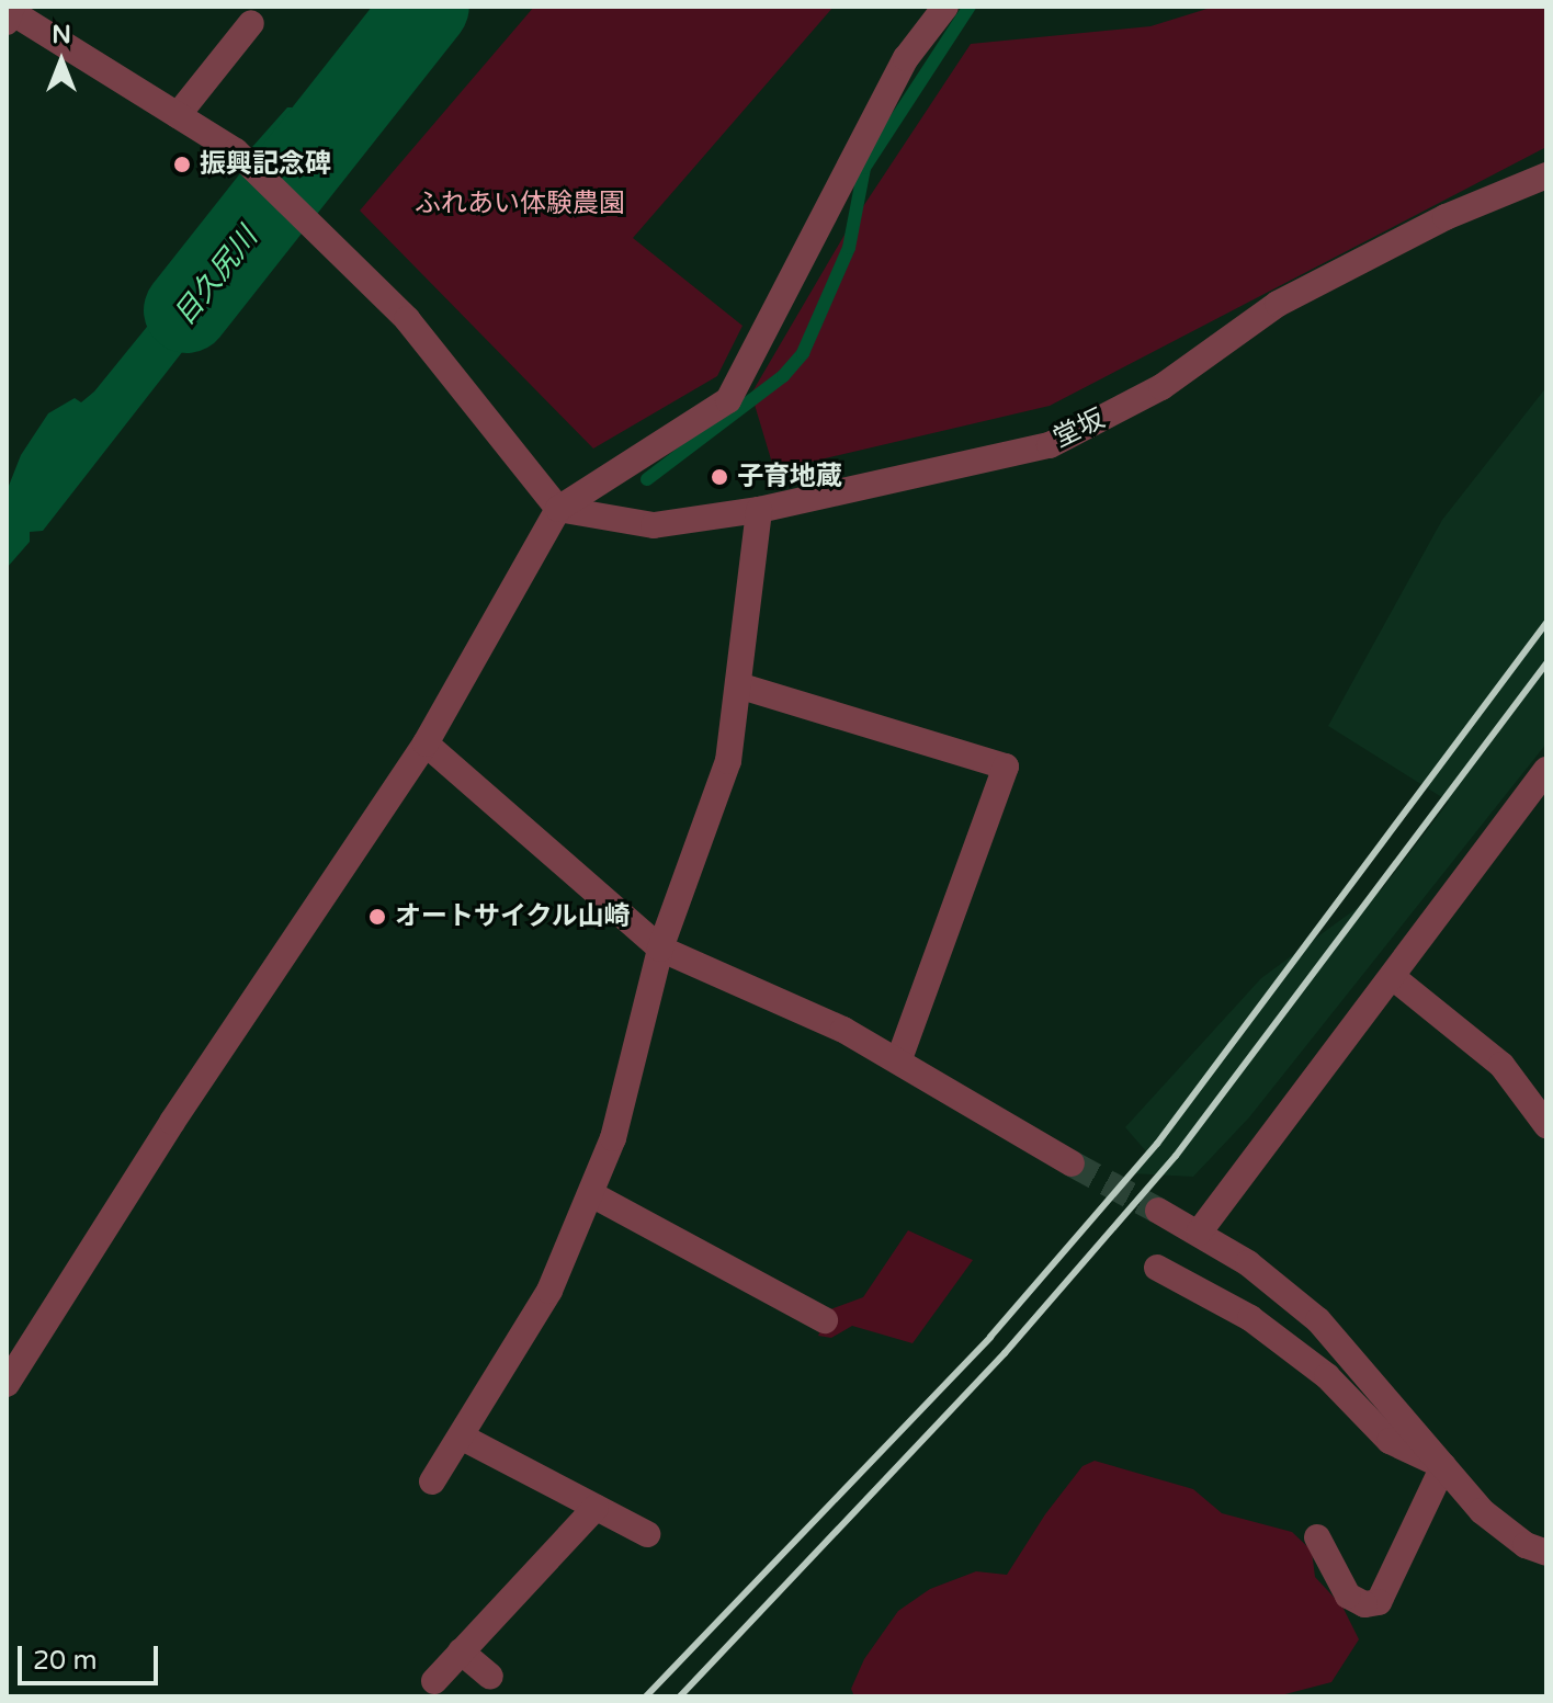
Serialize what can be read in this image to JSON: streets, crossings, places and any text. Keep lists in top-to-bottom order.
{
  "streets": {
    "street": ["堂坂"]
  },
  "water": ["目久尻川"],
  "parks": ["ふれあい体験農園"],
  "places": ["振興記念碑", "子育地蔵", "オートサイクル山崎"],
  "scale_bar": "20 m",
  "north": "top"
}
